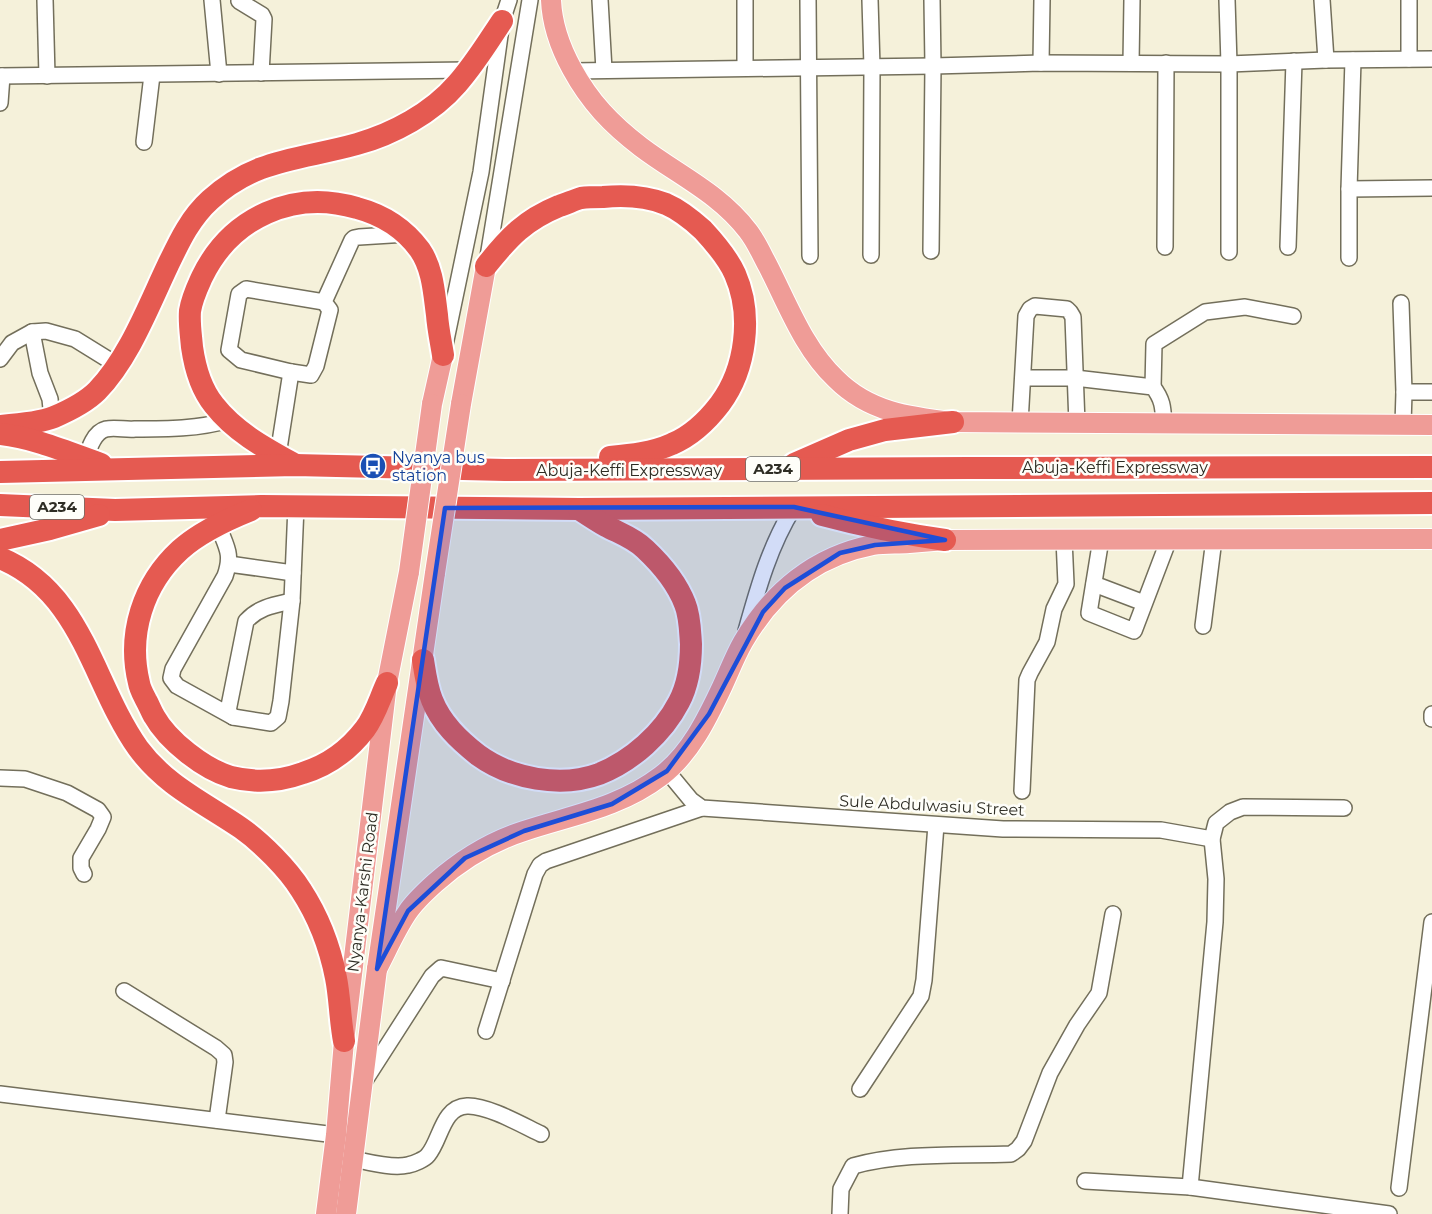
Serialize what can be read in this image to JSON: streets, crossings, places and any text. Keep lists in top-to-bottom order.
{
  "streets": {
    "highway": ["Abuja-Keffi Expressway", "A234"],
    "main road": ["Nyanya-Karshi Road"],
    "street": ["Sule Abdulwasiu Street"]
  },
  "places": {
    "bus stop": ["Nyanya bus station"]
  }
}
